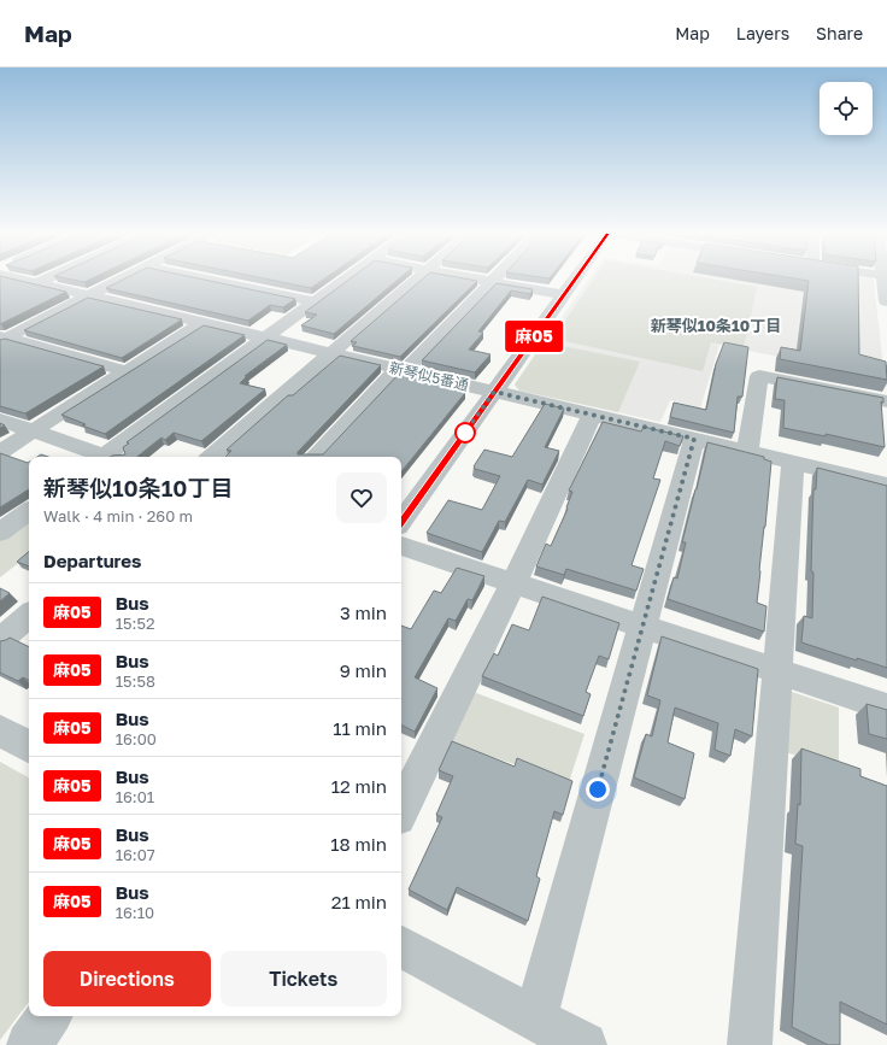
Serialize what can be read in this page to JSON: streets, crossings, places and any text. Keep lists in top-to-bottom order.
{
  "streets": {
    "street": ["新琴似5番通"]
  },
  "districts": ["新琴似10条10丁目"],
  "lines": ["bus line 麻05"],
  "page": {
    "header": "Map",
    "nav": ["Map", "Layers", "Share"],
    "on_map": "麻05",
    "heading": [
      ["新琴似10条10丁目", "Walk · 4 min · 260 m"],
      "Departures"
    ],
    "list": [
      {
        "mark": "麻05",
        "name": "Bus",
        "note": "15:52",
        "value": "3 min"
      },
      {
        "mark": "麻05",
        "name": "Bus",
        "note": "15:58",
        "value": "9 min"
      },
      {
        "mark": "麻05",
        "name": "Bus",
        "note": "16:00",
        "value": "11 min"
      },
      {
        "mark": "麻05",
        "name": "Bus",
        "note": "16:01",
        "value": "12 min"
      },
      {
        "mark": "麻05",
        "name": "Bus",
        "note": "16:07",
        "value": "18 min"
      },
      {
        "mark": "麻05",
        "name": "Bus",
        "note": "16:10",
        "value": "21 min"
      }
    ],
    "buttons": ["Directions", "Tickets"]
  }
}
